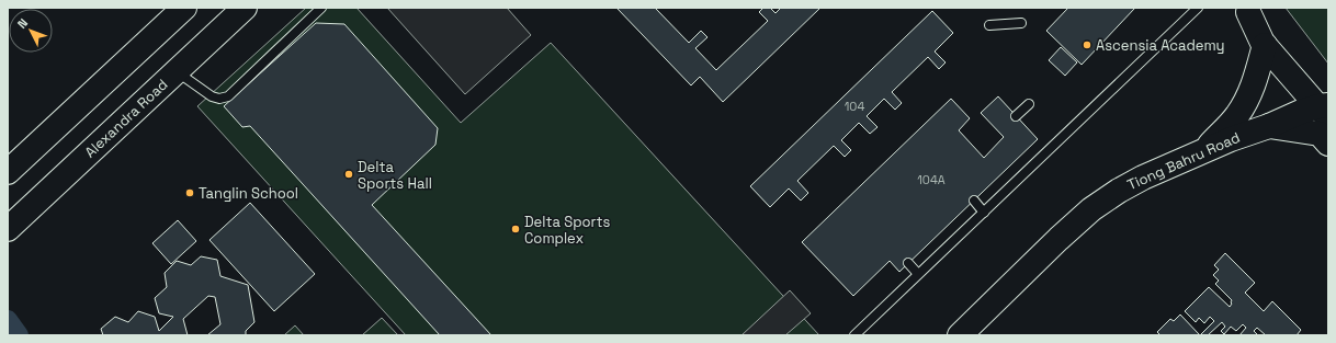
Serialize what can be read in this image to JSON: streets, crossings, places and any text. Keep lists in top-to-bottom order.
{
  "streets": {
    "main road": ["Alexandra Road", "Tiong Bahru Road"]
  },
  "places": [
    "Ascensia Academy",
    "Delta Sports Hall",
    "Tanglin School",
    "Delta Sports Complex"
  ],
  "house_numbers": ["104", "104A"],
  "north": "top left"
}
